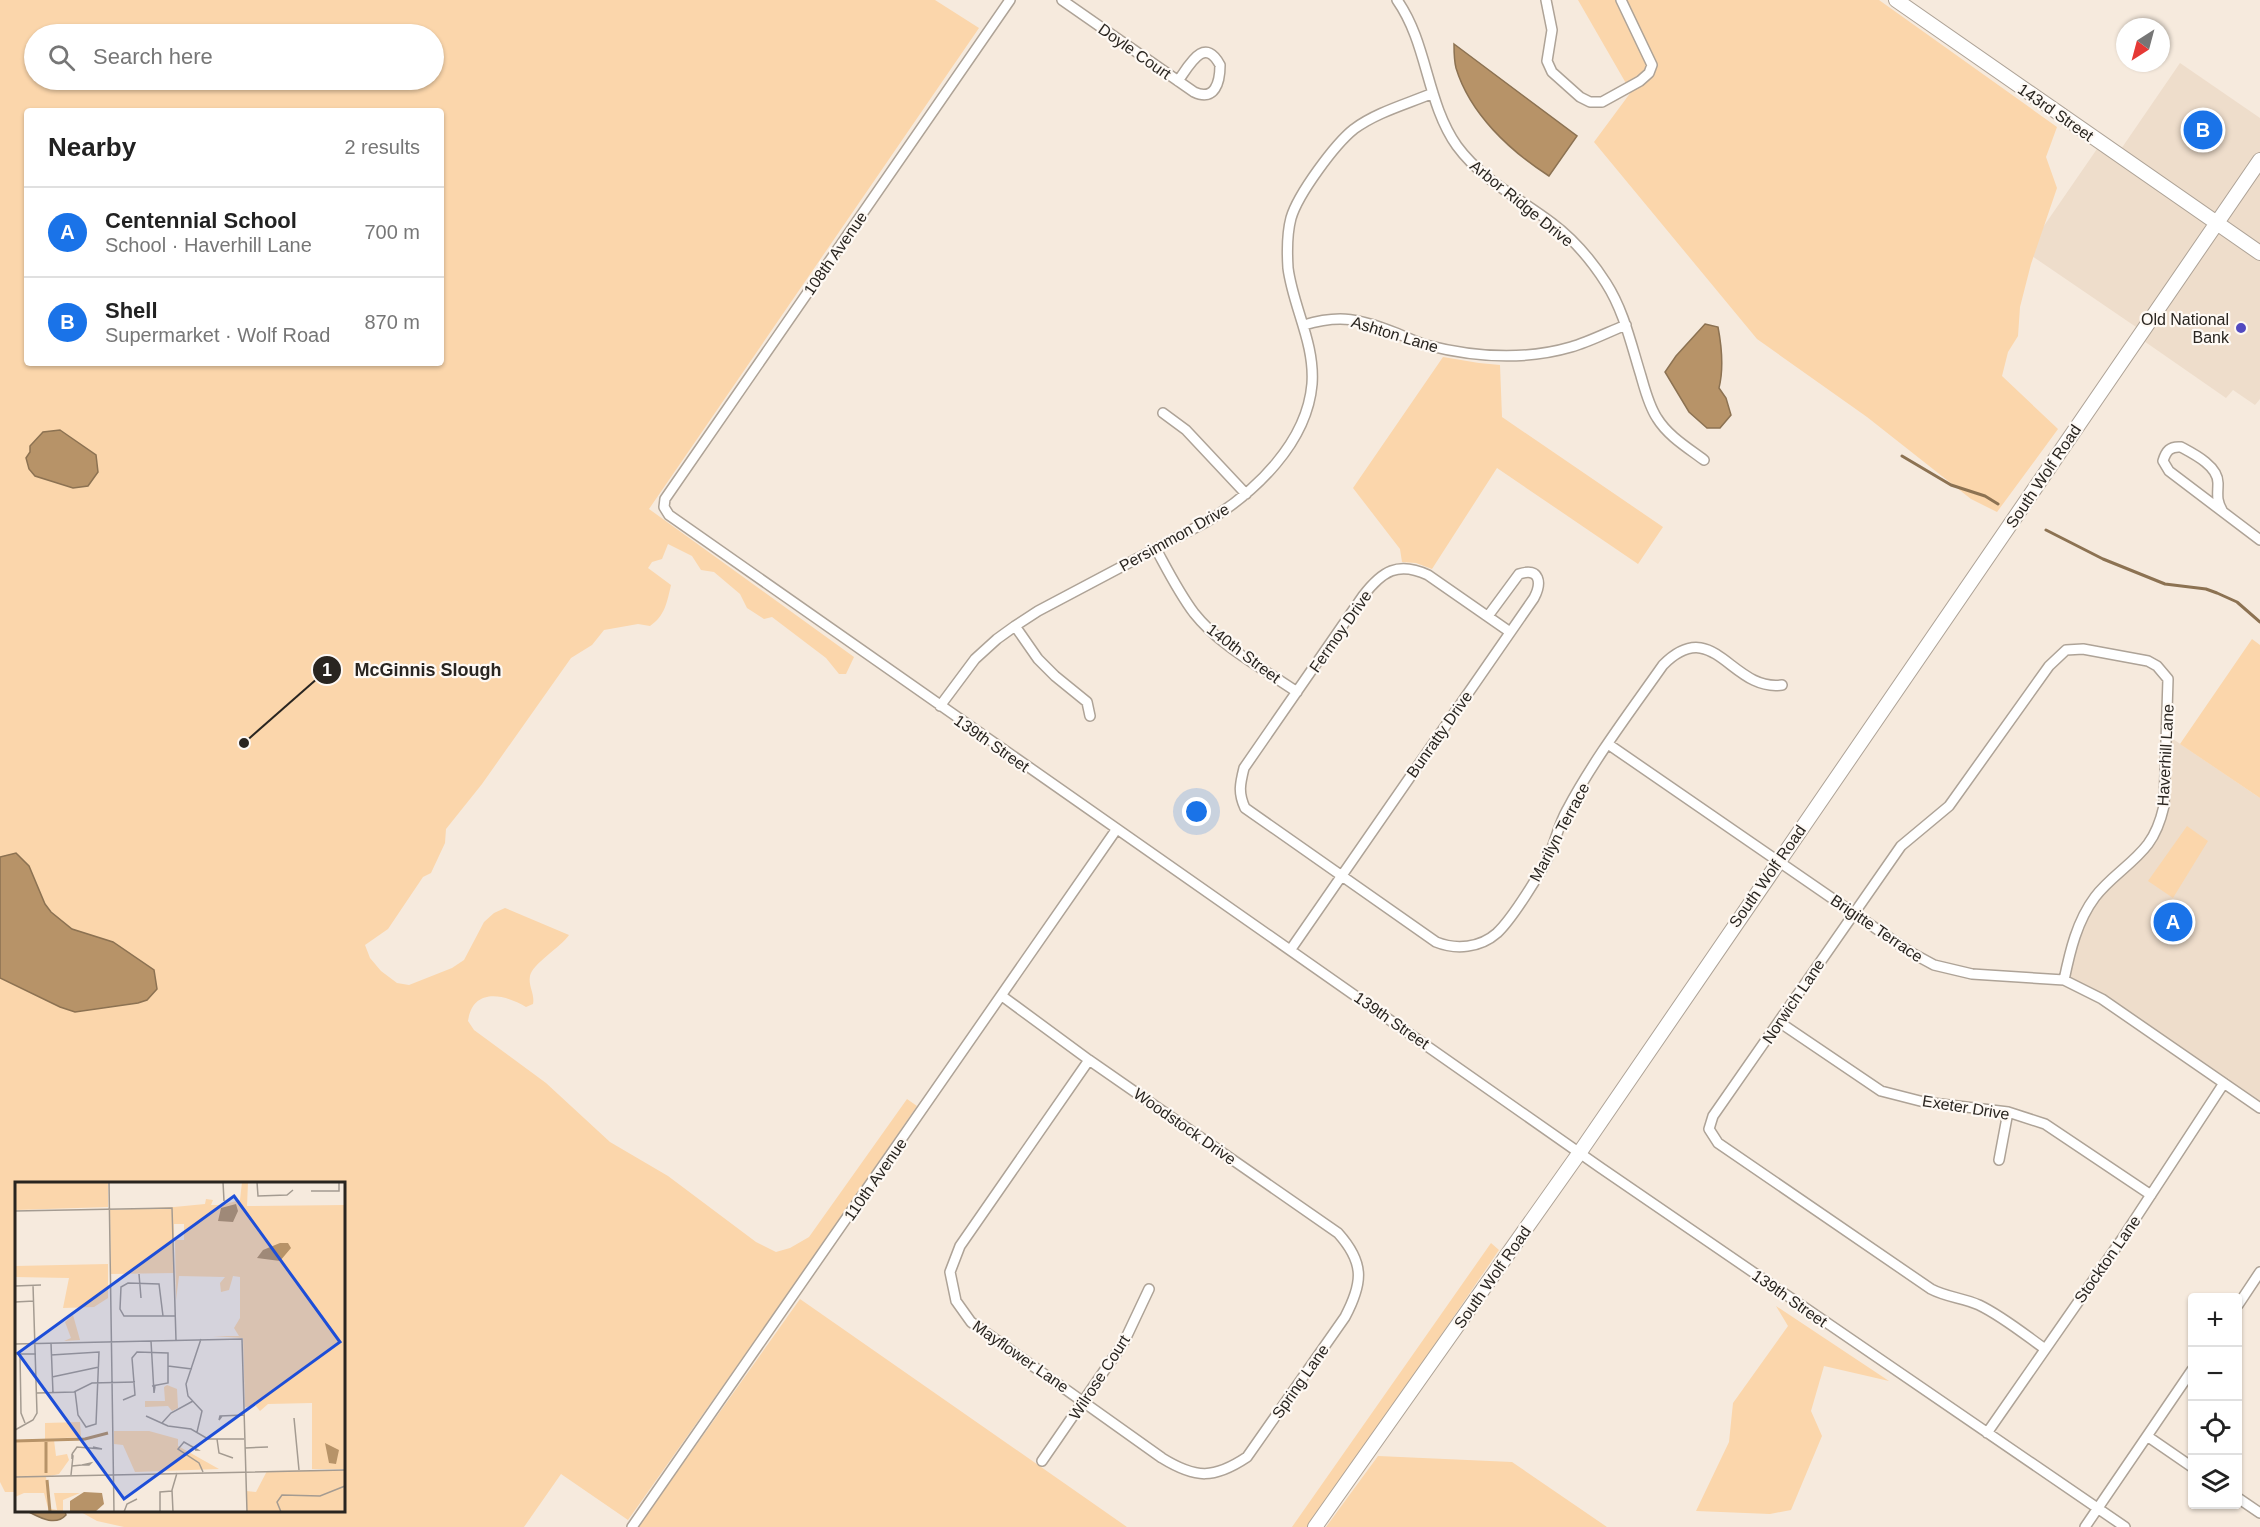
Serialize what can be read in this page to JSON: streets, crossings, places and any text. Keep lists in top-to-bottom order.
{
  "streets": {
    "main road": ["143rd Street", "South Wolf Road"],
    "street": [
      "Doyle Court",
      "Arbor Ridge Drive",
      "108th Avenue",
      "Ashton Lane",
      "Persimmon Drive",
      "Fermoy Drive",
      "140th Street",
      "Bunratty Drive",
      "139th Street",
      "Haverhill Lane",
      "Marilyn Terrace",
      "Brigitte Terrace",
      "Norwich Lane",
      "Exeter Drive",
      "Woodstock Drive",
      "110th Avenue",
      "Stockton Lane",
      "Mayflower Lane",
      "Wilrose Court",
      "Spring Lane"
    ]
  },
  "crossings": [
    ["143rd Street", "South Wolf Road"],
    ["Arbor Ridge Drive", "Ashton Lane"],
    ["Arbor Ridge Drive", "Persimmon Drive"],
    ["108th Avenue", "139th Street"],
    ["Ashton Lane", "Persimmon Drive"],
    ["South Wolf Road", "139th Street"],
    ["South Wolf Road", "Brigitte Terrace"],
    ["Persimmon Drive", "140th Street"],
    ["Persimmon Drive", "139th Street"],
    ["Fermoy Drive", "140th Street"],
    ["Fermoy Drive", "Bunratty Drive"],
    ["Fermoy Drive", "Marilyn Terrace"],
    ["Bunratty Drive", "139th Street"],
    ["Bunratty Drive", "Marilyn Terrace"],
    ["139th Street", "110th Avenue"],
    ["139th Street", "Stockton Lane"],
    ["Haverhill Lane", "Brigitte Terrace"],
    ["Haverhill Lane", "Norwich Lane"],
    ["Marilyn Terrace", "Brigitte Terrace"],
    ["Brigitte Terrace", "Norwich Lane"],
    ["Brigitte Terrace", "Stockton Lane"],
    ["Norwich Lane", "Exeter Drive"],
    ["Norwich Lane", "Stockton Lane"],
    ["Exeter Drive", "Stockton Lane"],
    ["Woodstock Drive", "110th Avenue"],
    ["Woodstock Drive", "Mayflower Lane"],
    ["Woodstock Drive", "Spring Lane"],
    ["Mayflower Lane", "Wilrose Court"],
    ["Mayflower Lane", "Spring Lane"]
  ],
  "places": ["Old National Bank", "McGinnis Slough"],
  "north": "bottom left",
  "page": {
    "search": "Search here",
    "pins": ["B", "A"],
    "heading": ["Nearby", "2 results"],
    "list": [
      {
        "mark": "A",
        "name": "Centennial School",
        "note": "School · Haverhill Lane",
        "value": "700 m"
      },
      {
        "mark": "B",
        "name": "Shell",
        "note": "Supermarket · Wolf Road",
        "value": "870 m"
      }
    ],
    "map_buttons": ["+", "−"]
  }
}
